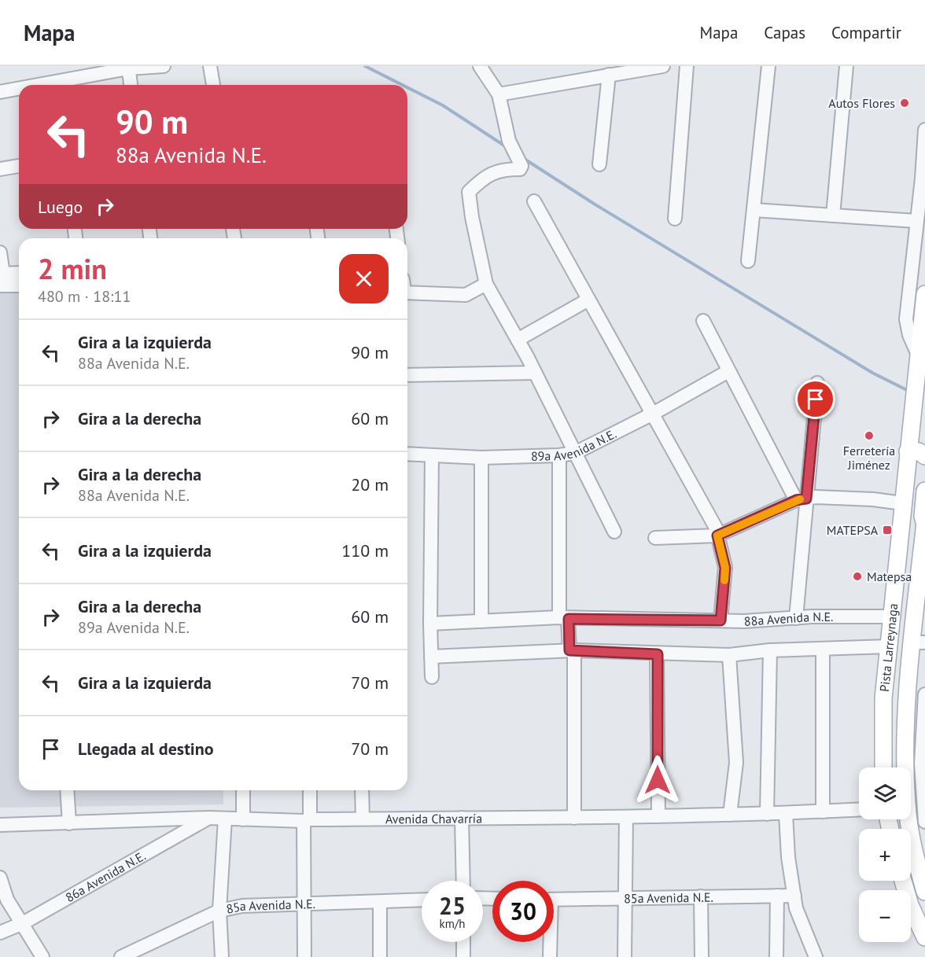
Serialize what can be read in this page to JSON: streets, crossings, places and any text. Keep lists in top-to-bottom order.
{
  "streets": {
    "main road": ["Pista Larreynaga"],
    "street": [
      "89a Avenida N.E.",
      "88a Avenida N.E.",
      "Avenida Chavarría",
      "86a Avenida N.E.",
      "85a Avenida N.E."
    ]
  },
  "crossings": [
    ["88a Avenida N.E.", "Pista Larreynaga"],
    ["Avenida Chavarría", "86a Avenida N.E."]
  ],
  "places": {
    "other": ["Autos Flores", "Ferretería Jiménez", "Matepsa"],
    "transit": ["MATEPSA"]
  },
  "page": {
    "header": "Mapa",
    "nav": ["Mapa", "Capas", "Compartir"],
    "turn": ["90 m", "88a Avenida N.E."],
    "then": "Luego",
    "heading": ["2 min", "480 m · 18:11"],
    "list": [
      {
        "name": "Gira a la izquierda",
        "note": "88a Avenida N.E.",
        "value": "90 m"
      },
      {
        "name": "Gira a la derecha",
        "value": "60 m"
      },
      {
        "name": "Gira a la derecha",
        "note": "88a Avenida N.E.",
        "value": "20 m"
      },
      {
        "name": "Gira a la izquierda",
        "value": "110 m"
      },
      {
        "name": "Gira a la derecha",
        "note": "89a Avenida N.E.",
        "value": "60 m"
      },
      {
        "name": "Gira a la izquierda",
        "value": "70 m"
      },
      {
        "name": "Llegada al destino",
        "value": "70 m"
      }
    ],
    "map_buttons": ["+", "−"],
    "speed": "25 km/h",
    "limit": "30"
  }
}
